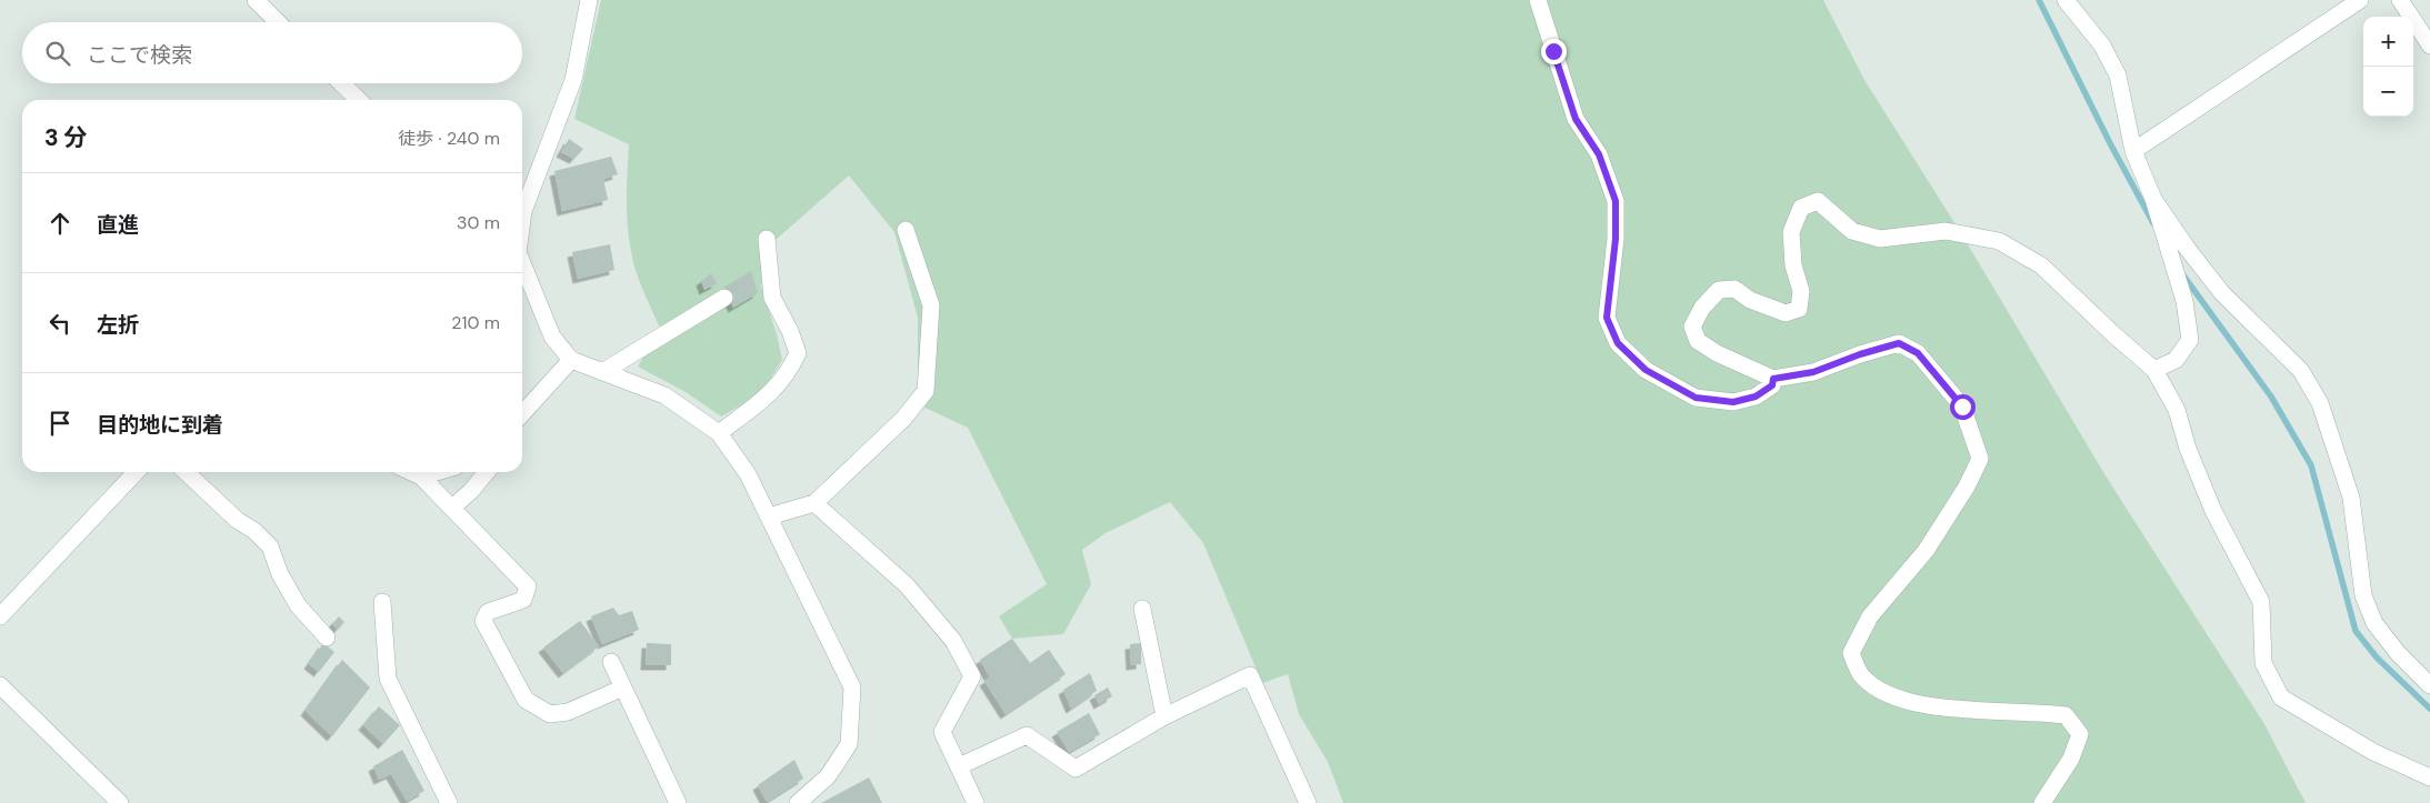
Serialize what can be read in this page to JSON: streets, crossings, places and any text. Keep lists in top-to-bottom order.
{
  "page": {
    "map_buttons": ["+", "−"],
    "search": "ここで検索",
    "heading": ["3 分", "徒歩 · 240 m"],
    "list": [
      ["直進", "30 m"],
      ["左折", "210 m"],
      "目的地に到着"
    ]
  }
}
